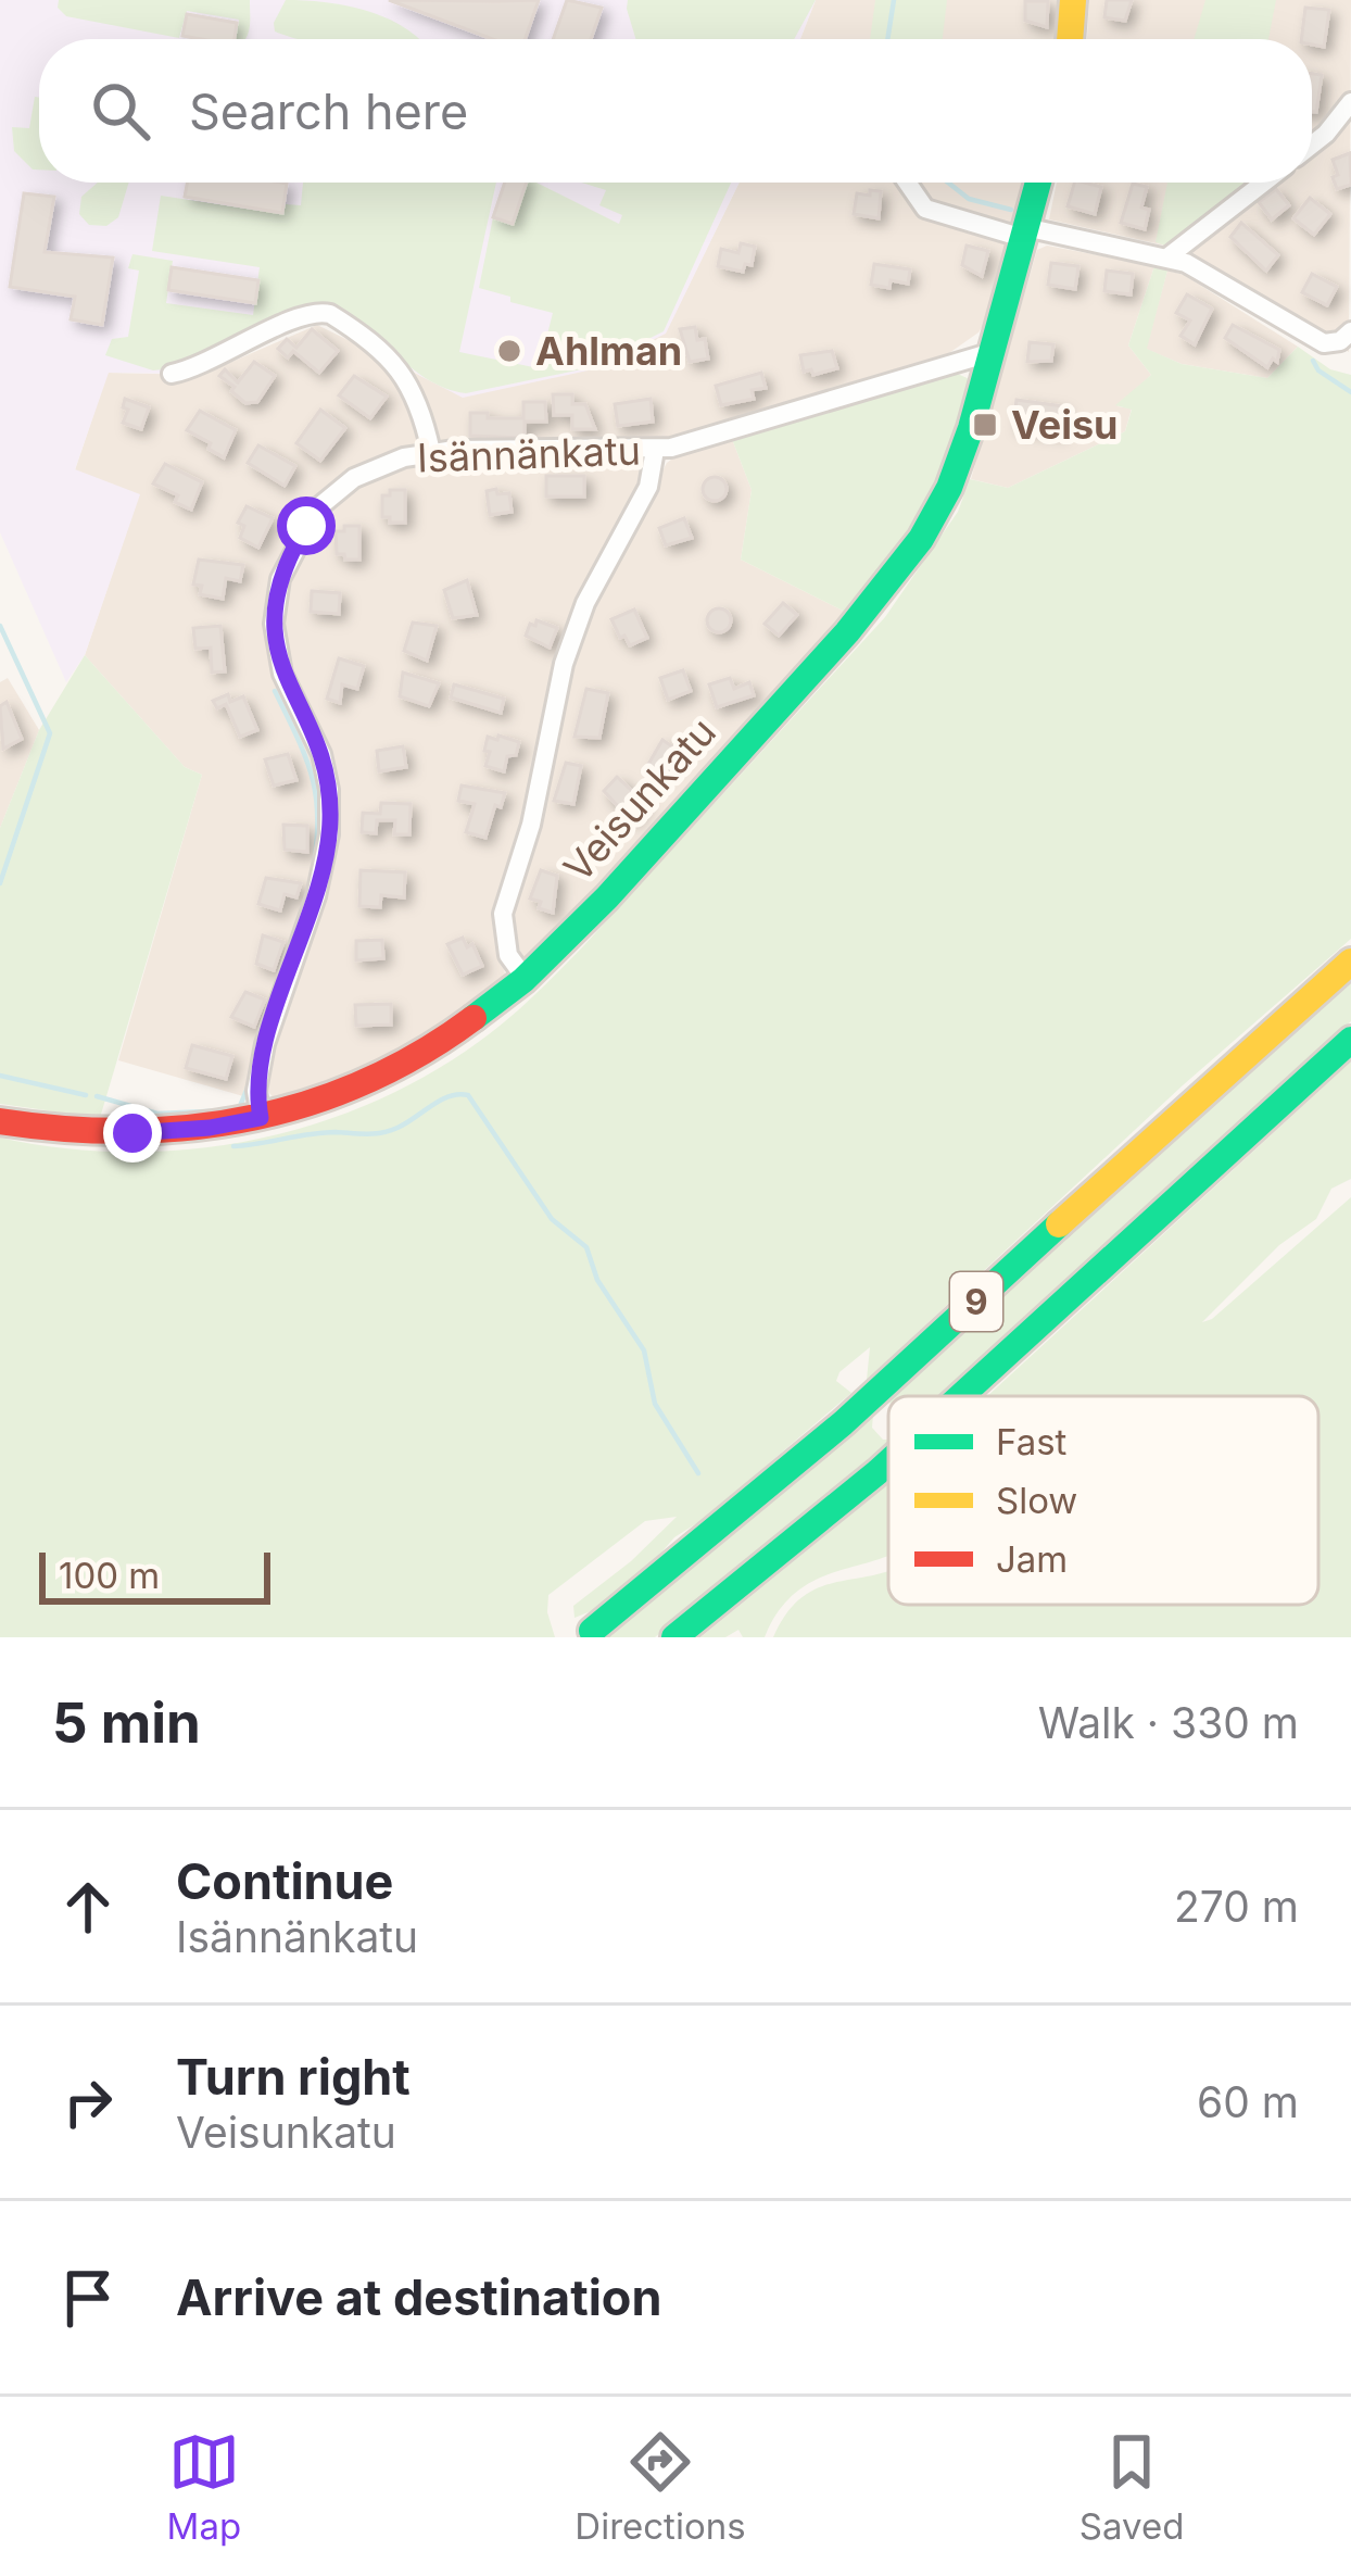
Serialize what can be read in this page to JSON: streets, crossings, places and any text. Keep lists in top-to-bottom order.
{
  "streets": {
    "main road": ["Veisunkatu", "9"],
    "street": ["Isännänkatu"]
  },
  "crossings": [
    ["Isännänkatu", "Veisunkatu"]
  ],
  "places": {
    "other": ["Ahlman"],
    "transit": ["Veisu"]
  },
  "legend": ["Fast", "Slow", "Jam"],
  "scale_bar": "100 m",
  "page": {
    "search": "Search here",
    "scale": "100 m",
    "heading": ["5 min", "Walk · 330 m"],
    "list": [
      ["Continue", "Isännänkatu", "270 m"],
      ["Turn right", "Veisunkatu", "60 m"],
      "Arrive at destination"
    ],
    "nav": ["Map", "Directions", "Saved"]
  }
}
